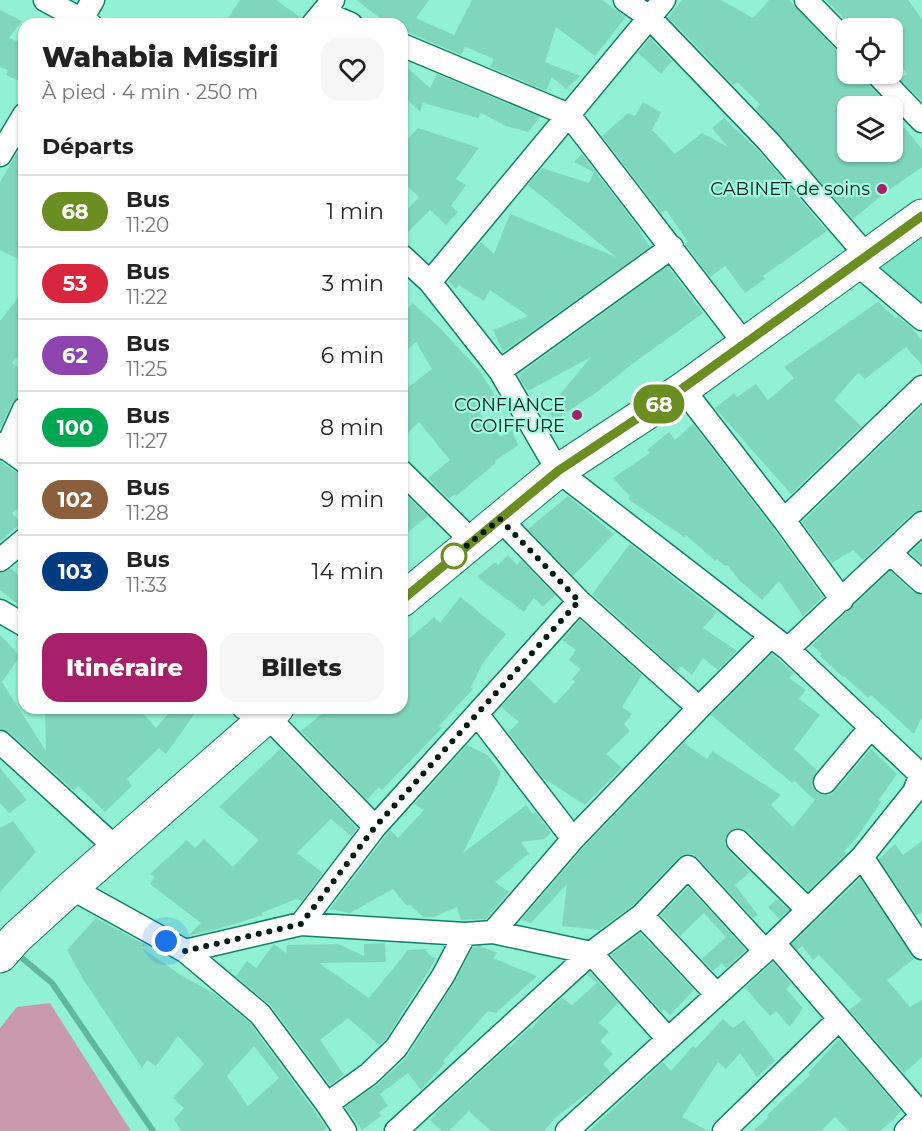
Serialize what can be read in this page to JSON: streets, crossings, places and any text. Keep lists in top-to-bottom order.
{
  "places": ["CABINET de soins", "CONFIANCE COIFFURE"],
  "lines": ["bus line 68"],
  "page": {
    "on_map": "68",
    "heading": [
      ["Wahabia Missiri", "À pied · 4 min · 250 m"],
      "Départs"
    ],
    "list": [
      {
        "mark": "68",
        "name": "Bus",
        "note": "11:20",
        "value": "1 min"
      },
      {
        "mark": "53",
        "name": "Bus",
        "note": "11:22",
        "value": "3 min"
      },
      {
        "mark": "62",
        "name": "Bus",
        "note": "11:25",
        "value": "6 min"
      },
      {
        "mark": "100",
        "name": "Bus",
        "note": "11:27",
        "value": "8 min"
      },
      {
        "mark": "102",
        "name": "Bus",
        "note": "11:28",
        "value": "9 min"
      },
      {
        "mark": "103",
        "name": "Bus",
        "note": "11:33",
        "value": "14 min"
      }
    ],
    "buttons": ["Itinéraire", "Billets"]
  }
}
